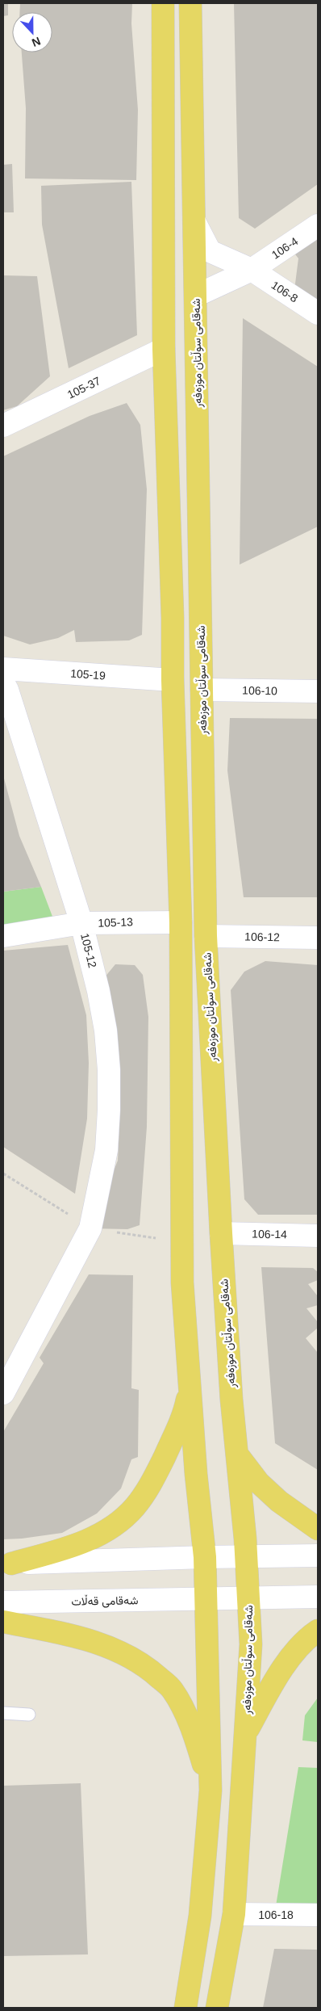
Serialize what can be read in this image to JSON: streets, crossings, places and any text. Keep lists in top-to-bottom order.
{
  "streets": {
    "main road": ["شەقامی سوڵتان موزەفەر"],
    "street": [
      "106-4",
      "106-8",
      "105-37",
      "105-19",
      "106-10",
      "105-13",
      "106-12",
      "105-12",
      "106-14",
      "شەقامی قەڵات",
      "106-18"
    ]
  },
  "crossings": [
    ["106-4", "106-8"],
    ["106-4", "شەقامی سوڵتان موزەفەر"],
    ["106-8", "شەقامی سوڵتان موزەفەر"],
    ["شەقامی سوڵتان موزەفەر", "106-10"],
    ["شەقامی سوڵتان موزەفەر", "106-12"],
    ["شەقامی سوڵتان موزەفەر", "106-14"],
    ["شەقامی سوڵتان موزەفەر", "شەقامی قەڵات"],
    ["شەقامی سوڵتان موزەفەر", "106-18"],
    ["105-13", "105-12"]
  ],
  "north": "bottom"
}
